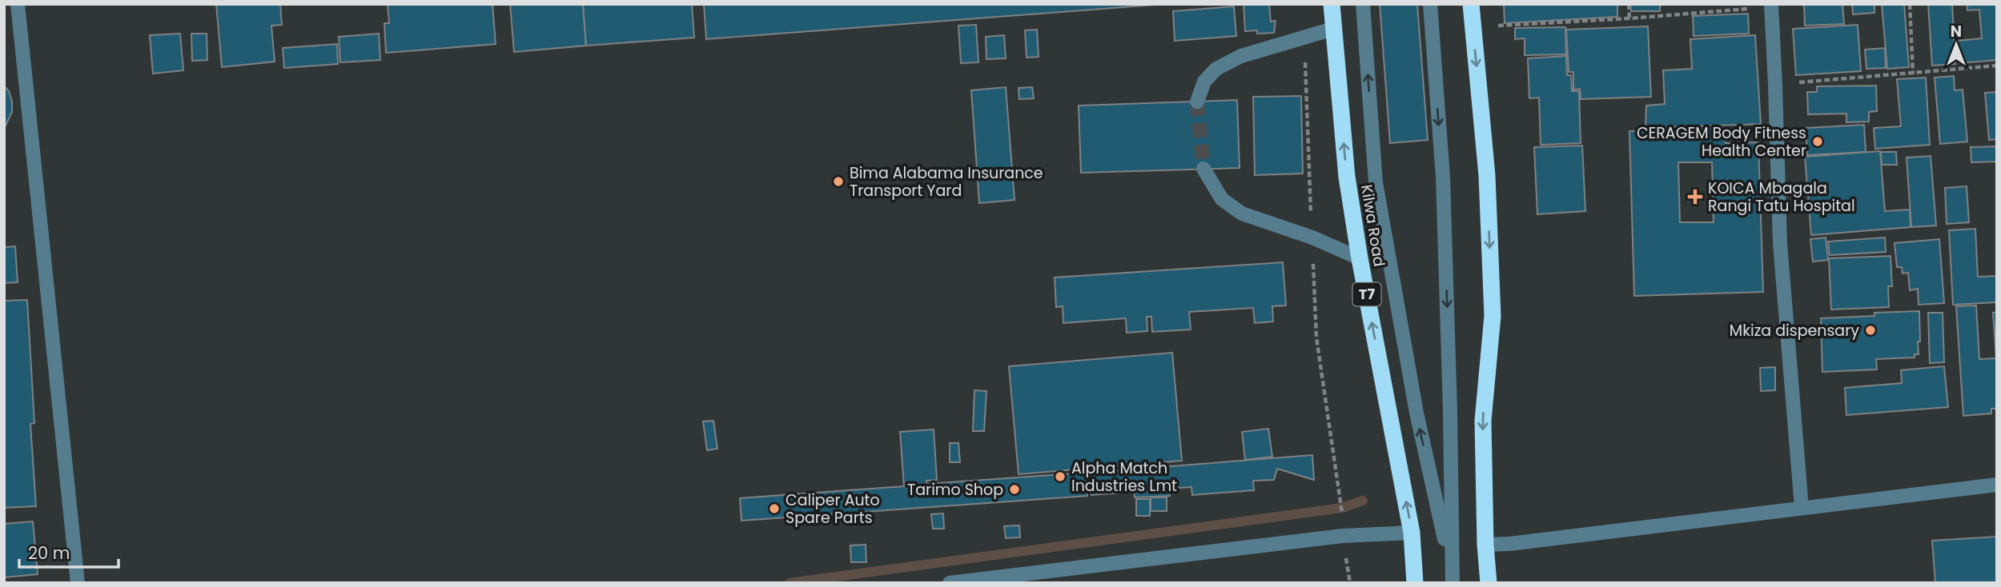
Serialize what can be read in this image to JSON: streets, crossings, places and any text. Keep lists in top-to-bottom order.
{
  "streets": {
    "highway": ["Kilwa Road", "T7"]
  },
  "places": {
    "other": [
      "CERAGEM Body Fitness Health Center",
      "Bima Alabama Insurance Transport Yard",
      "Mkiza dispensary",
      "Alpha Match Industries Lmt",
      "Tarimo Shop",
      "Caliper Auto Spare Parts"
    ],
    "health": ["KOICA Mbagala Rangi Tatu Hospital"]
  },
  "scale_bar": "20 m",
  "north": "top"
}
